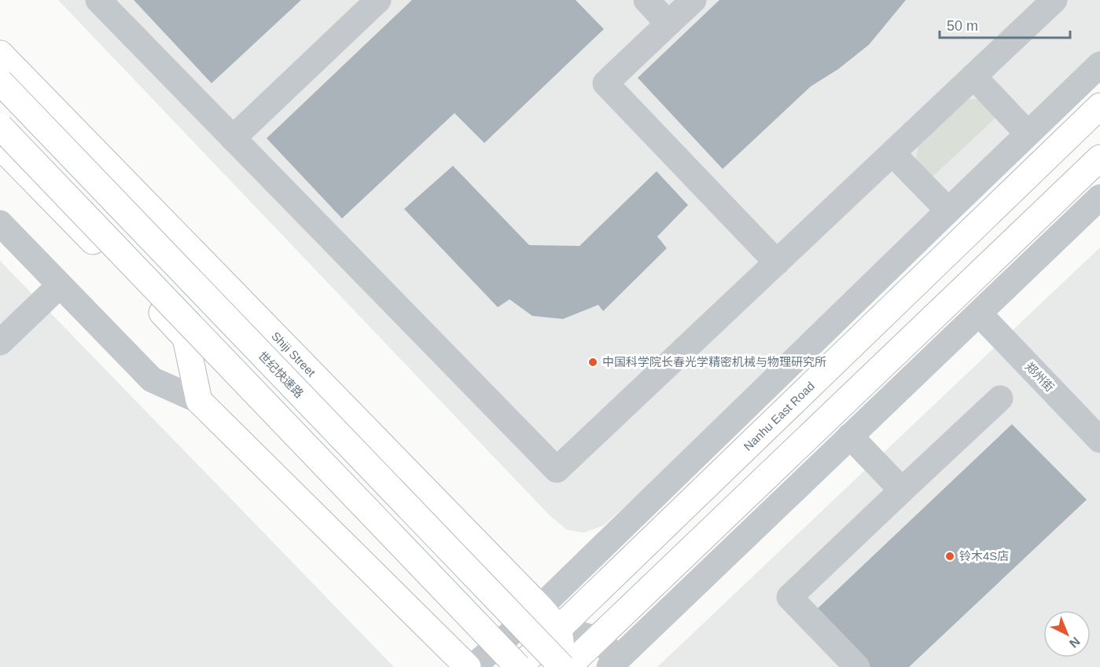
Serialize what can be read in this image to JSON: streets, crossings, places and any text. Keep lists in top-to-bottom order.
{
  "streets": {
    "main road": ["Shiji Street", "世纪快速路", "Nanhu East Road"],
    "street": ["郑州街"]
  },
  "crossings": [
    ["Shiji Street", "Nanhu East Road"]
  ],
  "places": ["中国科学院长春光学精密机械与物理研究所", "铃木4S店"],
  "scale_bar": "50 m",
  "north": "bottom right"
}
